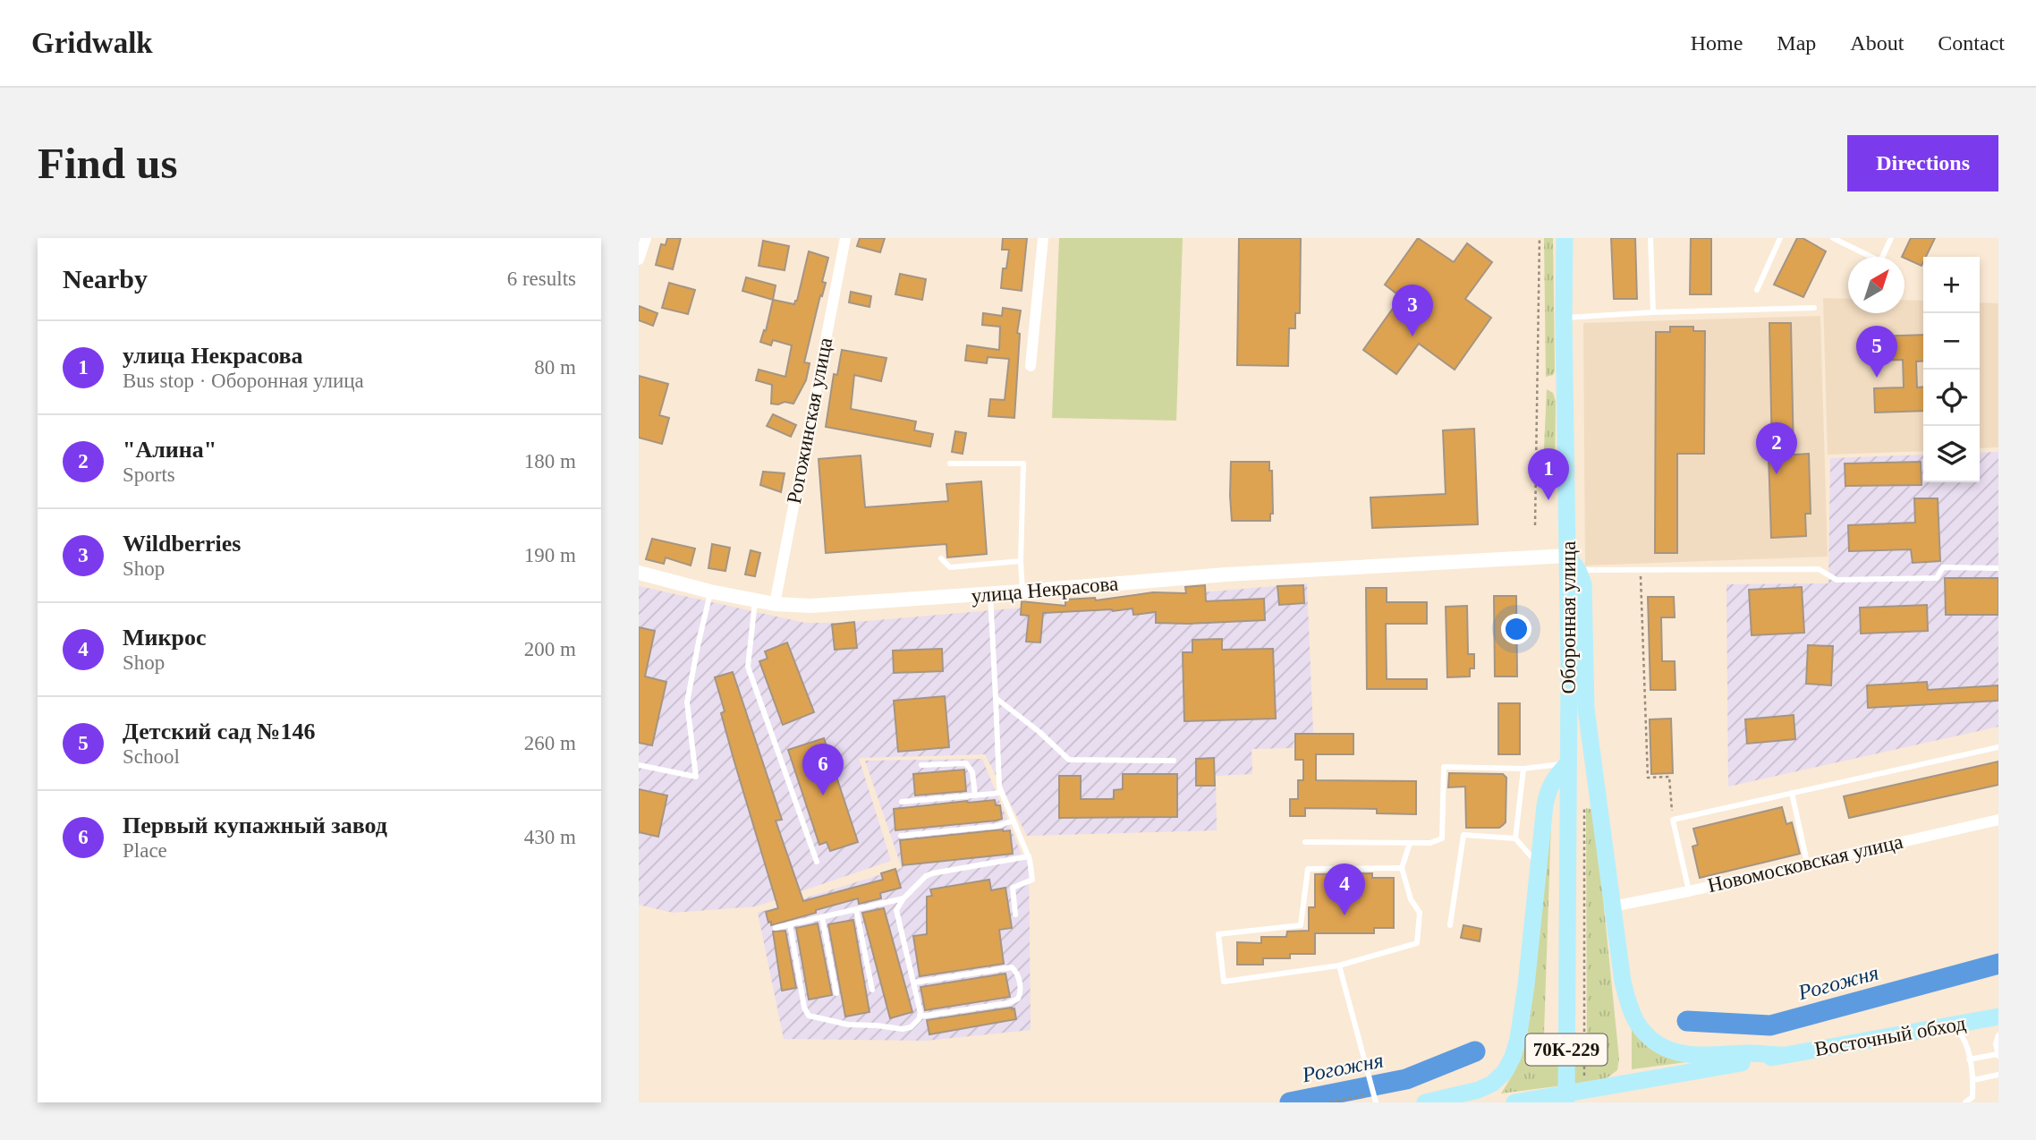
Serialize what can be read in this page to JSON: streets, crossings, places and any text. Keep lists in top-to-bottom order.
{
  "streets": {
    "main road": ["Оборонная улица", "Восточный обход", "70К-229"],
    "street": ["Рогожинская улица", "улица Некрасова", "Новомосковская улица"]
  },
  "crossings": [
    ["Рогожинская улица", "улица Некрасова"],
    ["улица Некрасова", "Оборонная улица"]
  ],
  "water": ["Рогожня"],
  "north": "top right",
  "page": {
    "header": "Gridwalk",
    "nav": [
      "Home",
      "Map",
      "About",
      "Contact"
    ],
    "buttons": "Directions",
    "title": "Find us",
    "heading": ["Nearby", "6 results"],
    "map_buttons": ["+", "−"],
    "pins": [
      "3",
      "5",
      "2",
      "1",
      "6",
      "4"
    ],
    "list": [
      {
        "mark": "1",
        "name": "улица Некрасова",
        "note": "Bus stop · Оборонная улица",
        "value": "80 m"
      },
      {
        "mark": "2",
        "name": "\"Алина\"",
        "note": "Sports",
        "value": "180 m"
      },
      {
        "mark": "3",
        "name": "Wildberries",
        "note": "Shop",
        "value": "190 m"
      },
      {
        "mark": "4",
        "name": "Микрос",
        "note": "Shop",
        "value": "200 m"
      },
      {
        "mark": "5",
        "name": "Детский сад №146",
        "note": "School",
        "value": "260 m"
      },
      {
        "mark": "6",
        "name": "Первый купажный завод",
        "note": "Place",
        "value": "430 m"
      }
    ]
  }
}
